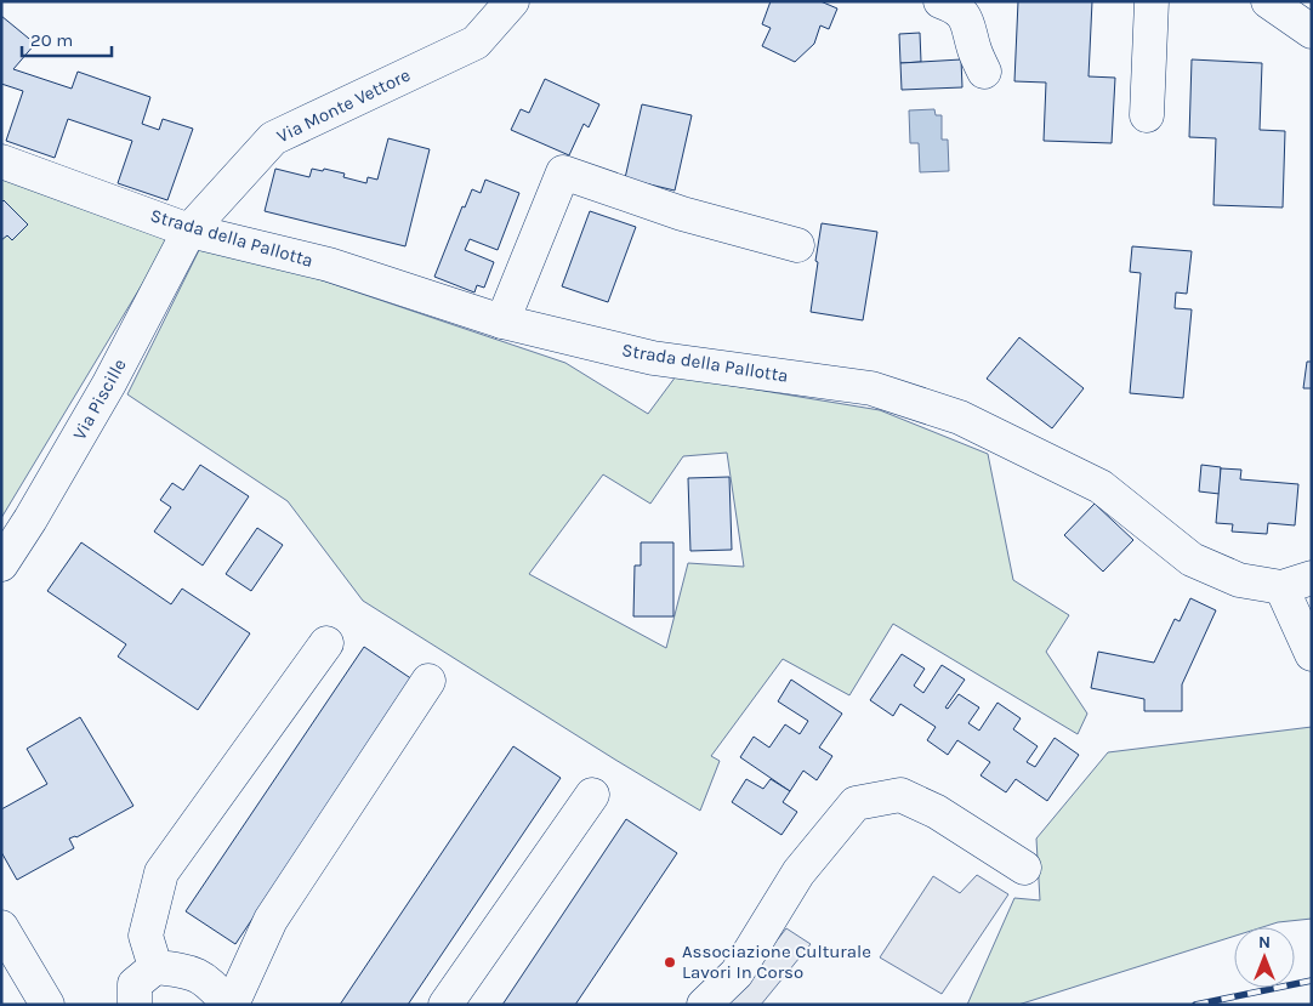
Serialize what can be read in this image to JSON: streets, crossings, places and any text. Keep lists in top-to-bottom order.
{
  "streets": {
    "street": ["Via Monte Vettore", "Strada della Pallotta", "Via Piscille"]
  },
  "crossings": [
    ["Via Monte Vettore", "Strada della Pallotta"],
    ["Via Monte Vettore", "Via Piscille"],
    ["Strada della Pallotta", "Via Piscille"]
  ],
  "places": ["Associazione Culturale Lavori In Corso"],
  "scale_bar": "20 m",
  "north": "top"
}
